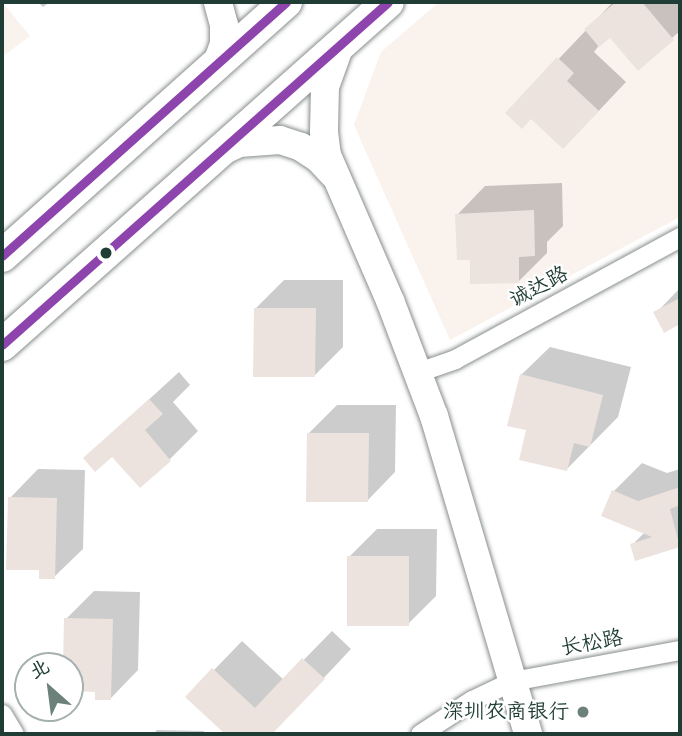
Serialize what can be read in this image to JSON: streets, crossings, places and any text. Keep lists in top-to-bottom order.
{
  "streets": {
    "street": ["诚达路", "长松路"]
  },
  "places": ["深圳农商银行"],
  "north": "top left"
}
